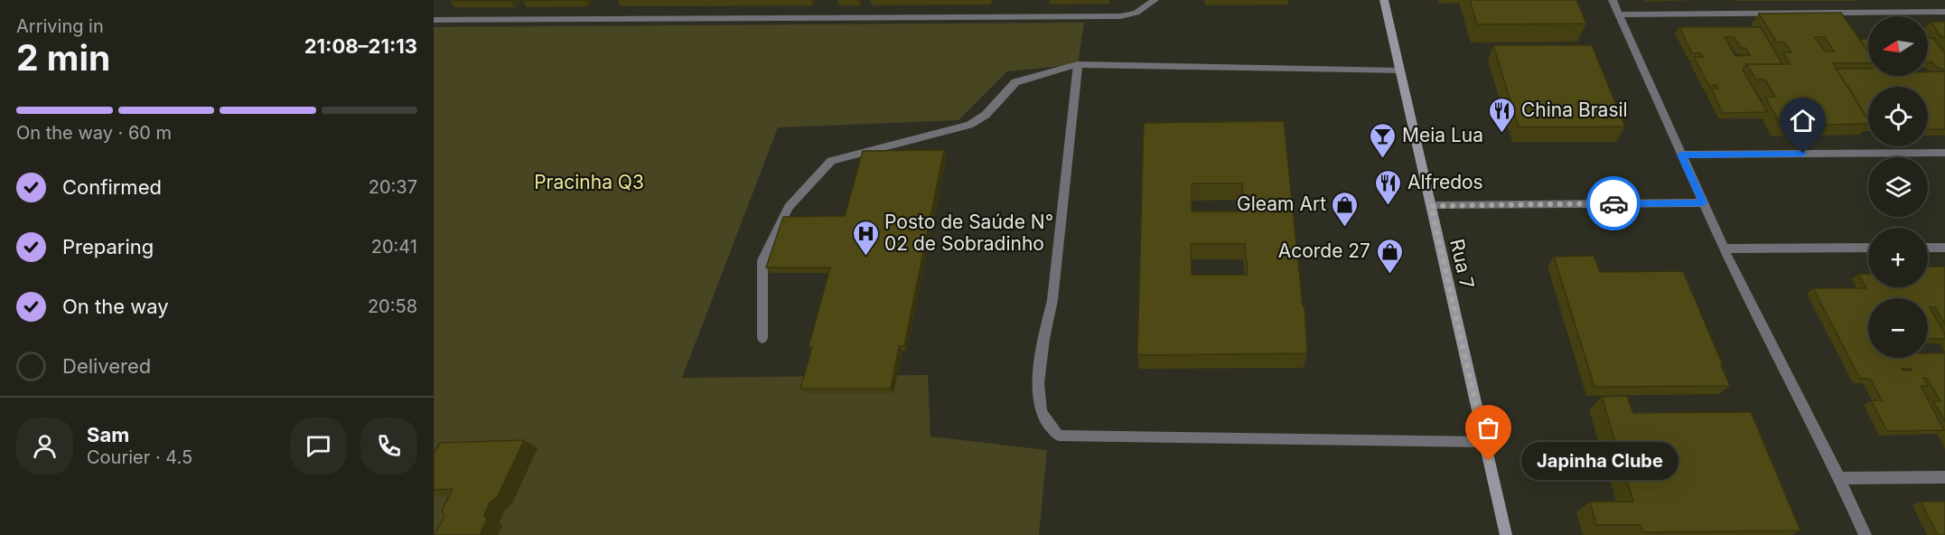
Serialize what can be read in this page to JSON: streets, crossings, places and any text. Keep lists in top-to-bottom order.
{
  "streets": {
    "main road": ["Rua 7"]
  },
  "parks": ["Pracinha Q3"],
  "places": {
    "restaurant": ["China Brasil", "Alfredos"],
    "bar": ["Meia Lua"],
    "shop": ["Gleam Art", "Acorde 27"],
    "hospital": ["Posto de Saúde N° 02 de Sobradinho"],
    "other": ["Japinha Clube"]
  },
  "north": "left",
  "page": {
    "heading": ["2 min", "Arriving in", "21:08–21:13"],
    "panel": ["Sam", "Courier · 4.5"],
    "map_buttons": ["+", "−"],
    "bar": "On the way · 60 m",
    "list": [
      ["Confirmed", "20:37"],
      ["Preparing", "20:41"],
      ["On the way", "20:58"],
      "Delivered"
    ],
    "bubble": "Japinha Clube"
  }
}
